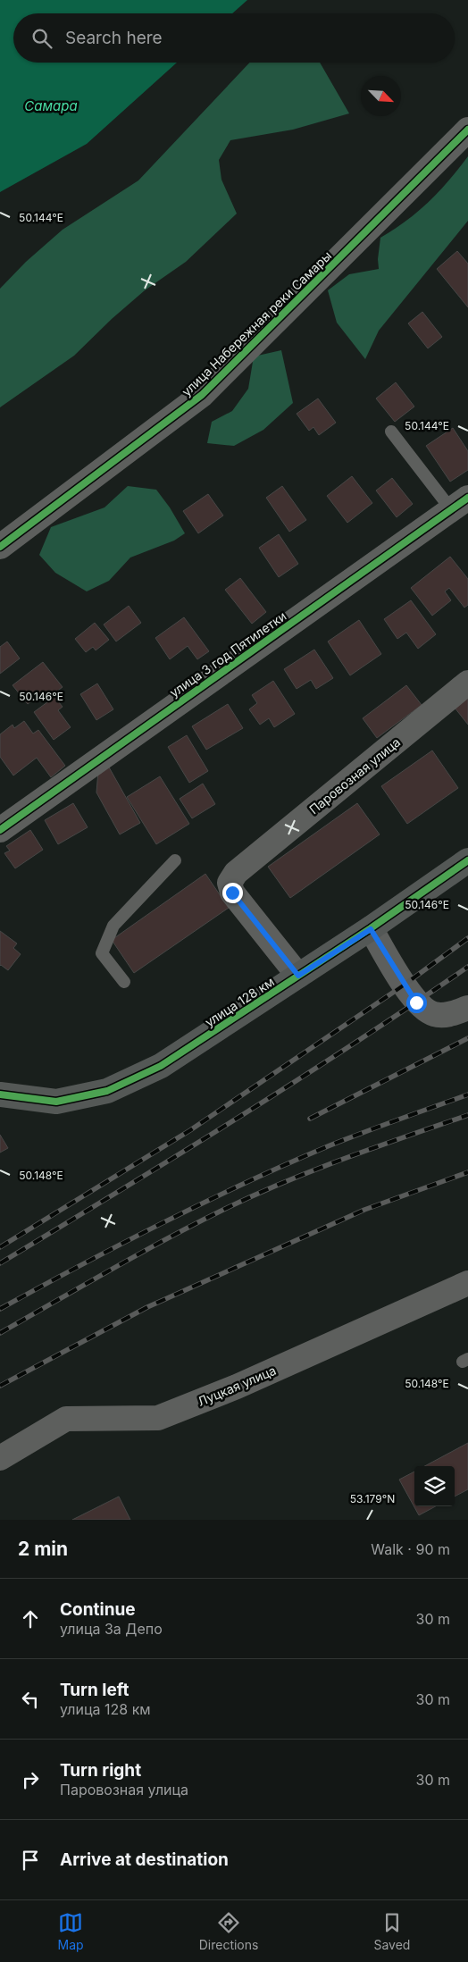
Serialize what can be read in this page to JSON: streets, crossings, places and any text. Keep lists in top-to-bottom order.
{
  "streets": {
    "street": [
      "улица Набережная реки Самары",
      "улица 3 год Пятилетки",
      "Паровозная улица",
      "улица 128 км",
      "Луцкая улица"
    ]
  },
  "crossings": [
    ["Паровозная улица", "улица 128 км"]
  ],
  "water": ["Самара"],
  "north": "bottom right",
  "page": {
    "search": "Search here",
    "heading": ["2 min", "Walk · 90 m"],
    "list": [
      ["Continue", "улица За Депо", "30 m"],
      ["Turn left", "улица 128 км", "30 m"],
      ["Turn right", "Паровозная улица", "30 m"],
      "Arrive at destination"
    ],
    "nav": ["Map", "Directions", "Saved"]
  },
  "coordinates": [
    "50.144°E",
    "50.146°E",
    "50.148°E",
    "53.179°N"
  ]
}
